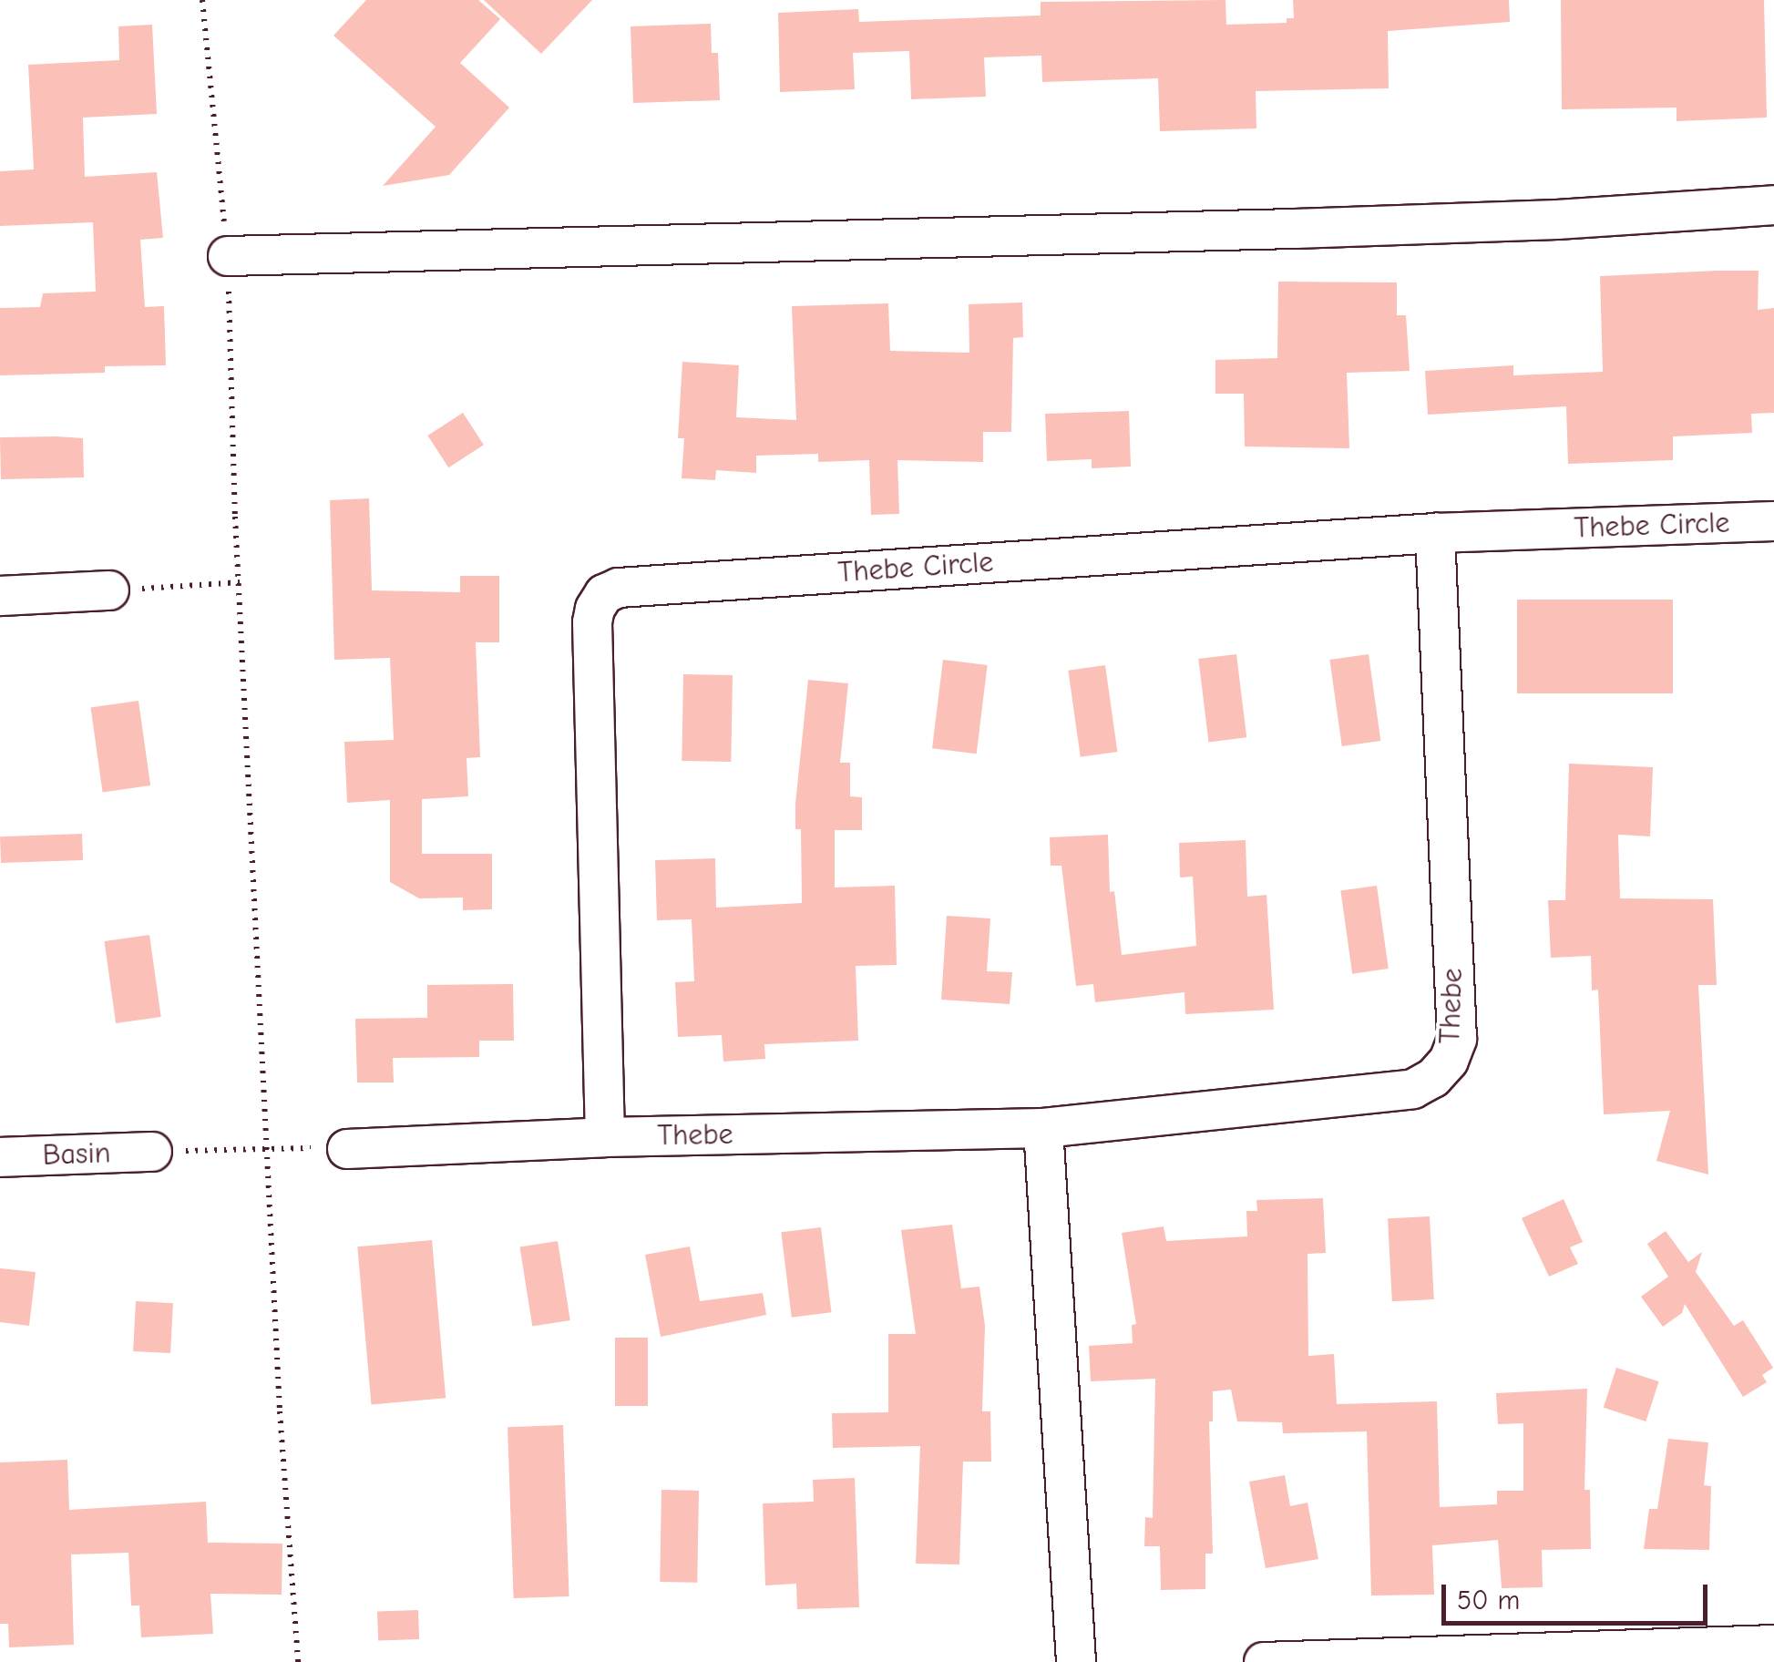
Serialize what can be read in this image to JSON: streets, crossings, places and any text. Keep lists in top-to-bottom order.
{
  "streets": {
    "street": ["Thebe Circle", "Thebe", "Basin"]
  },
  "crossings": [
    ["Thebe Circle", "Thebe"]
  ],
  "scale_bar": "50 m"
}
